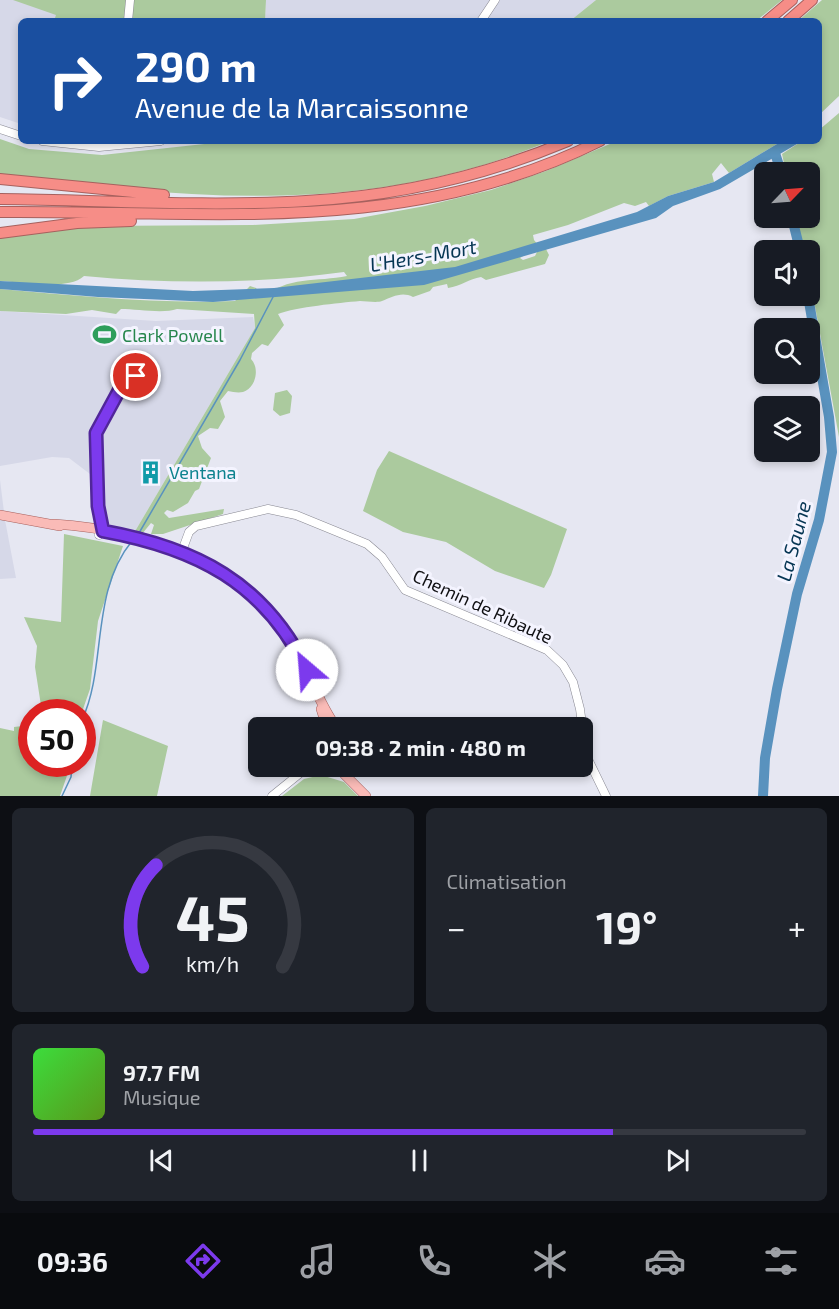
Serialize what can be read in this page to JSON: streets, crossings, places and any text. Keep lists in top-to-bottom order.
{
  "streets": {
    "street": ["Chemin de Ribaute"]
  },
  "water": ["L'Hers-Mort", "La Saune"],
  "places": {
    "sports": ["Clark Powell"],
    "building": ["Ventana"]
  },
  "north": "top right",
  "page": {
    "turn": ["290 m", "Avenue de la Marcaissonne"],
    "limit": "50",
    "trip": "09:38 · 2 min · 480 m",
    "tile": "Climatisation",
    "heat": ["−", "19°", "+"],
    "song": ["97.7 FM", "Musique"],
    "tabs": "09:36",
    "gauge": ["45", "km/h"]
  }
}
